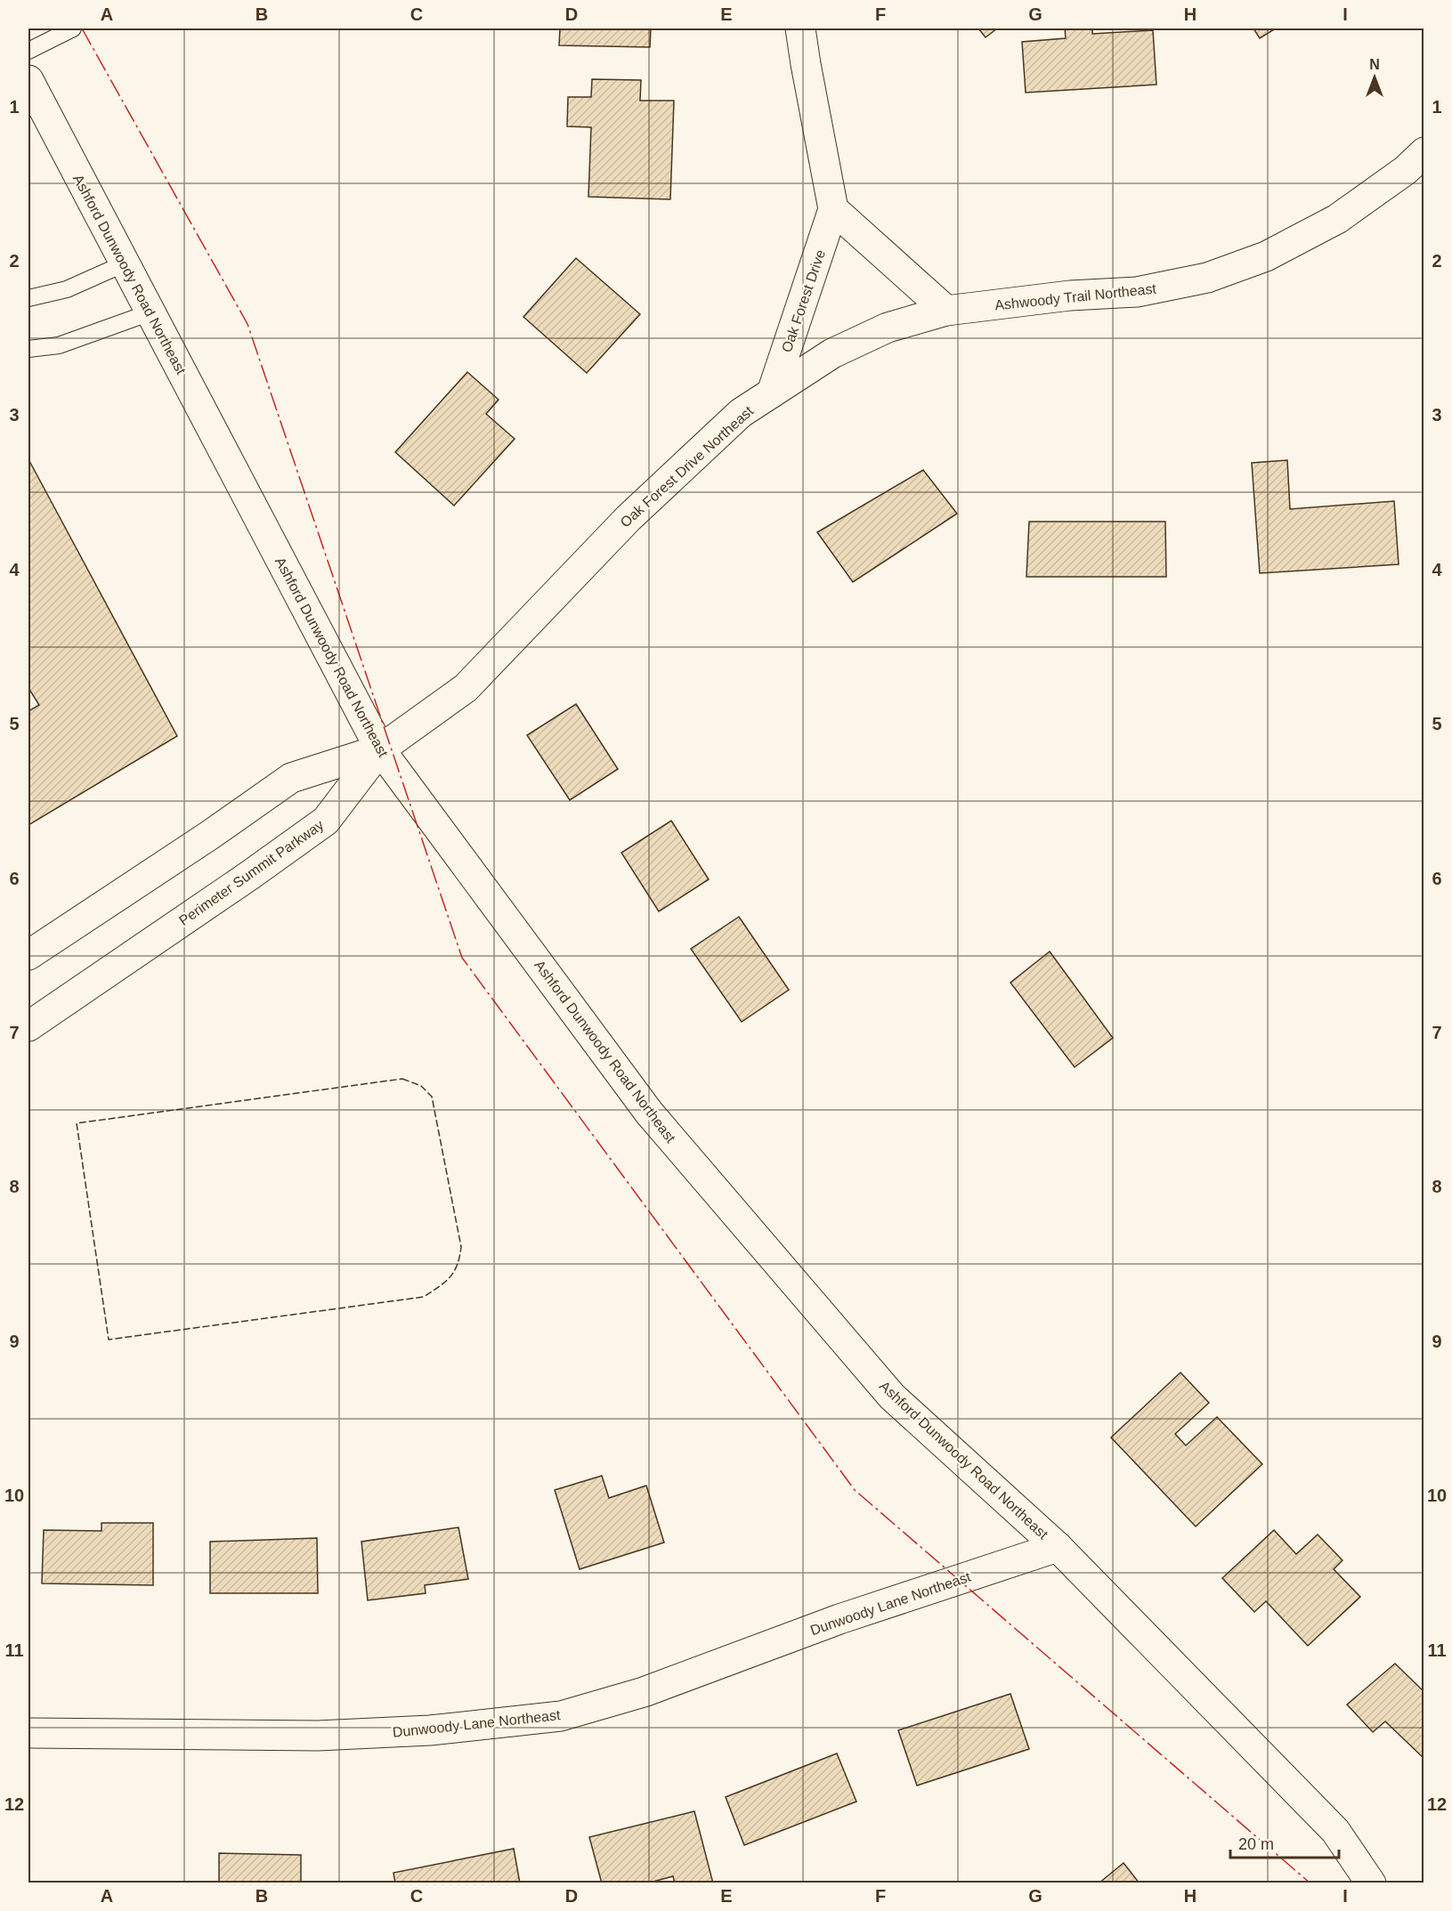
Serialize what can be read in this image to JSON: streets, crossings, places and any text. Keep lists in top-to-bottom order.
{
  "streets": {
    "main road": [
      "Ashford Dunwoody Road Northeast",
      "Ashwoody Trail Northeast",
      "Oak Forest Drive",
      "Oak Forest Drive Northeast",
      "Perimeter Summit Parkway",
      "Dunwoody Lane Northeast"
    ]
  },
  "crossings": [
    ["Ashford Dunwoody Road Northeast", "Oak Forest Drive Northeast"],
    ["Ashford Dunwoody Road Northeast", "Perimeter Summit Parkway"],
    ["Ashford Dunwoody Road Northeast", "Dunwoody Lane Northeast"],
    ["Ashwoody Trail Northeast", "Oak Forest Drive Northeast"],
    ["Oak Forest Drive", "Oak Forest Drive Northeast"],
    ["Oak Forest Drive Northeast", "Perimeter Summit Parkway"]
  ],
  "scale_bar": "20 m",
  "north": "top",
  "grid": {
    "columns": [
      "A",
      "B",
      "C",
      "D",
      "E",
      "F",
      "G",
      "H",
      "I"
    ],
    "rows": [
      "1",
      "2",
      "3",
      "4",
      "5",
      "6",
      "7",
      "8",
      "9",
      "10",
      "11",
      "12"
    ]
  }
}
